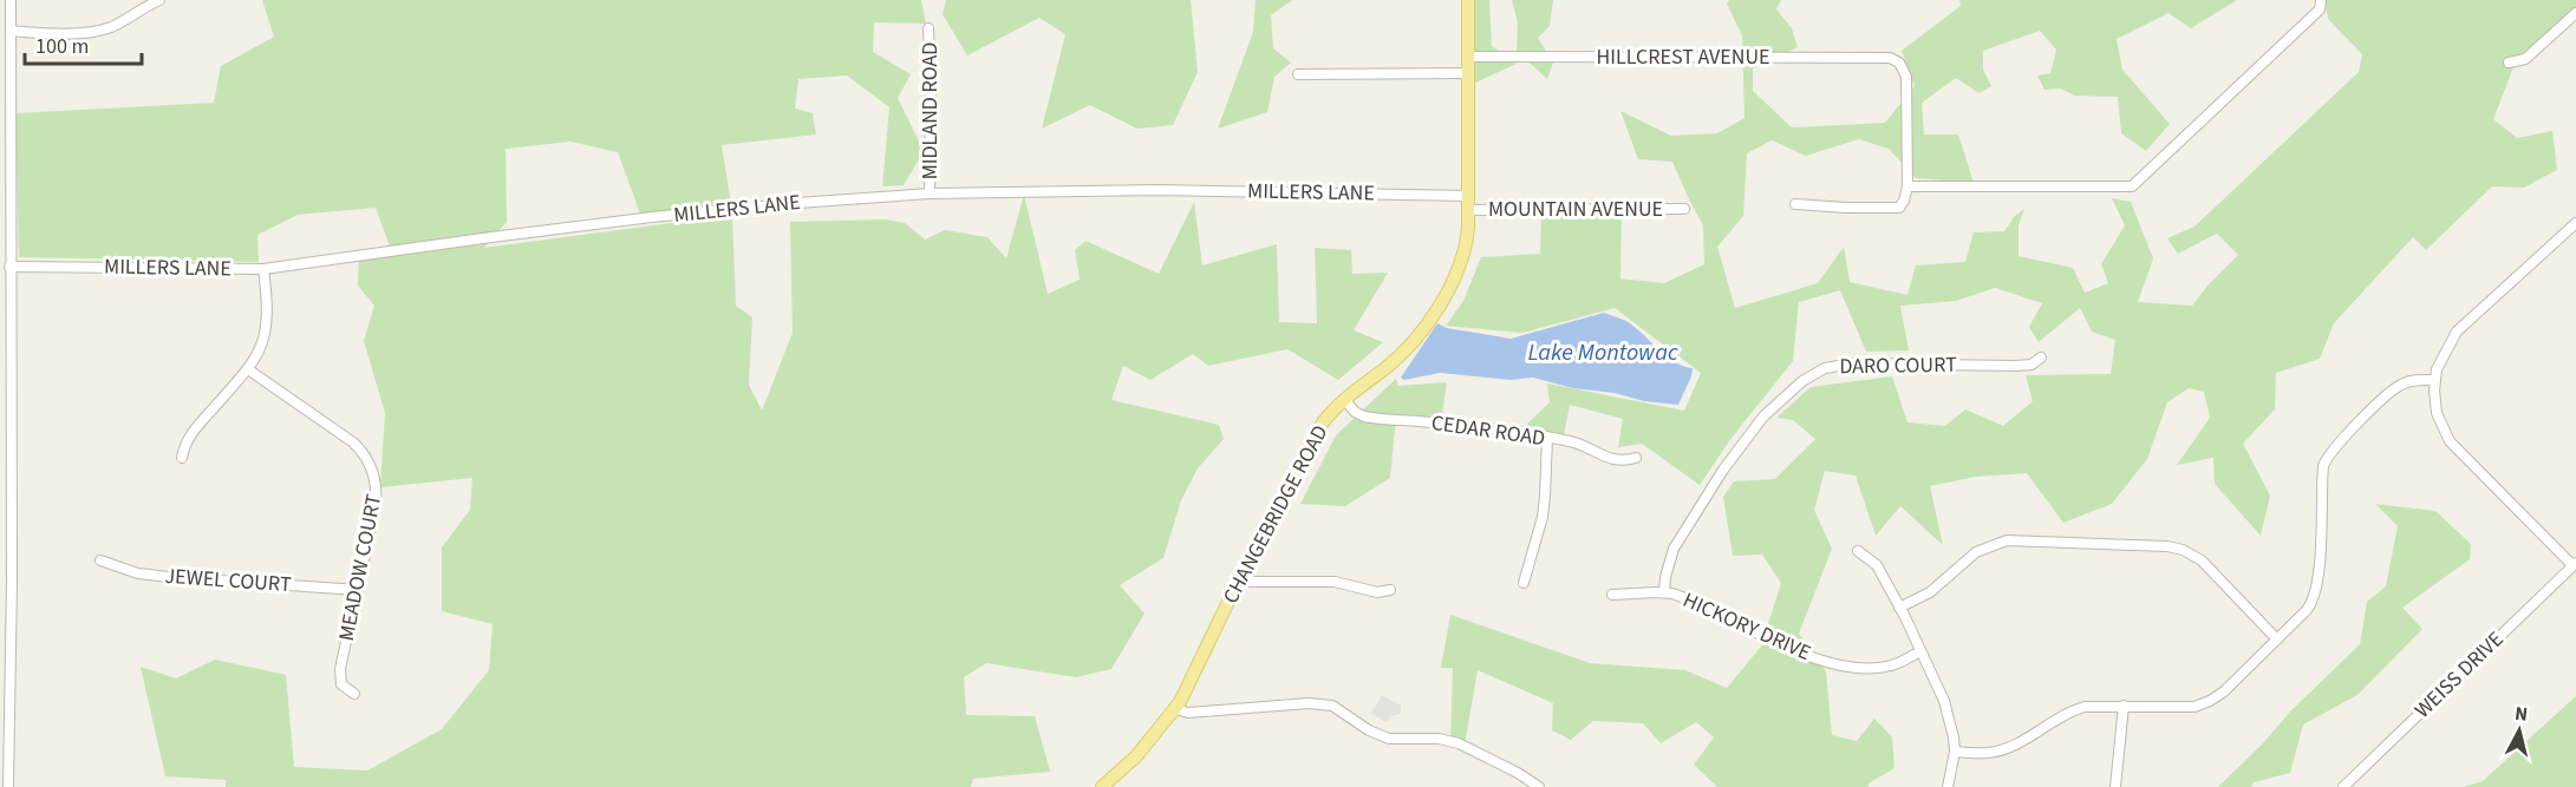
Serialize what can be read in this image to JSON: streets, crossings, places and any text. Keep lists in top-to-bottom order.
{
  "streets": {
    "main road": ["CHANGEBRIDGE ROAD"],
    "street": [
      "HILLCREST AVENUE",
      "MIDLAND ROAD",
      "MILLERS LANE",
      "MOUNTAIN AVENUE",
      "DARO COURT",
      "CEDAR ROAD",
      "MEADOW COURT",
      "JEWEL COURT",
      "HICKORY DRIVE",
      "WEISS DRIVE"
    ]
  },
  "crossings": [
    ["HILLCREST AVENUE", "CHANGEBRIDGE ROAD"],
    ["MIDLAND ROAD", "MILLERS LANE"],
    ["MILLERS LANE", "MOUNTAIN AVENUE"],
    ["MILLERS LANE", "CHANGEBRIDGE ROAD"],
    ["MOUNTAIN AVENUE", "CHANGEBRIDGE ROAD"],
    ["DARO COURT", "HICKORY DRIVE"],
    ["CEDAR ROAD", "CHANGEBRIDGE ROAD"],
    ["MEADOW COURT", "JEWEL COURT"]
  ],
  "water": ["Lake Montowac"],
  "scale_bar": "100 m",
  "north": "top"
}
